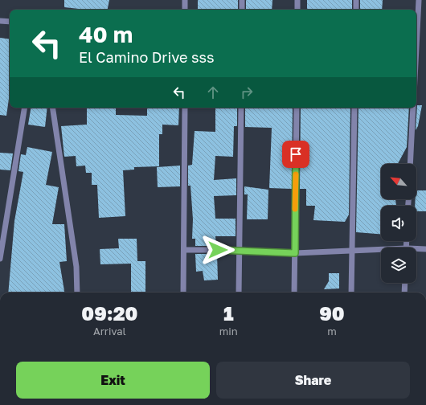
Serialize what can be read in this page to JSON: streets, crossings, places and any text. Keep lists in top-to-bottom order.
{
  "north": "top left",
  "page": {
    "turn": ["40 m", "El Camino Drive sss"],
    "eta": [
      "09:20",
      "Arrival",
      "1",
      "min",
      "90",
      "m"
    ],
    "buttons": ["Exit", "Share"]
  }
}
